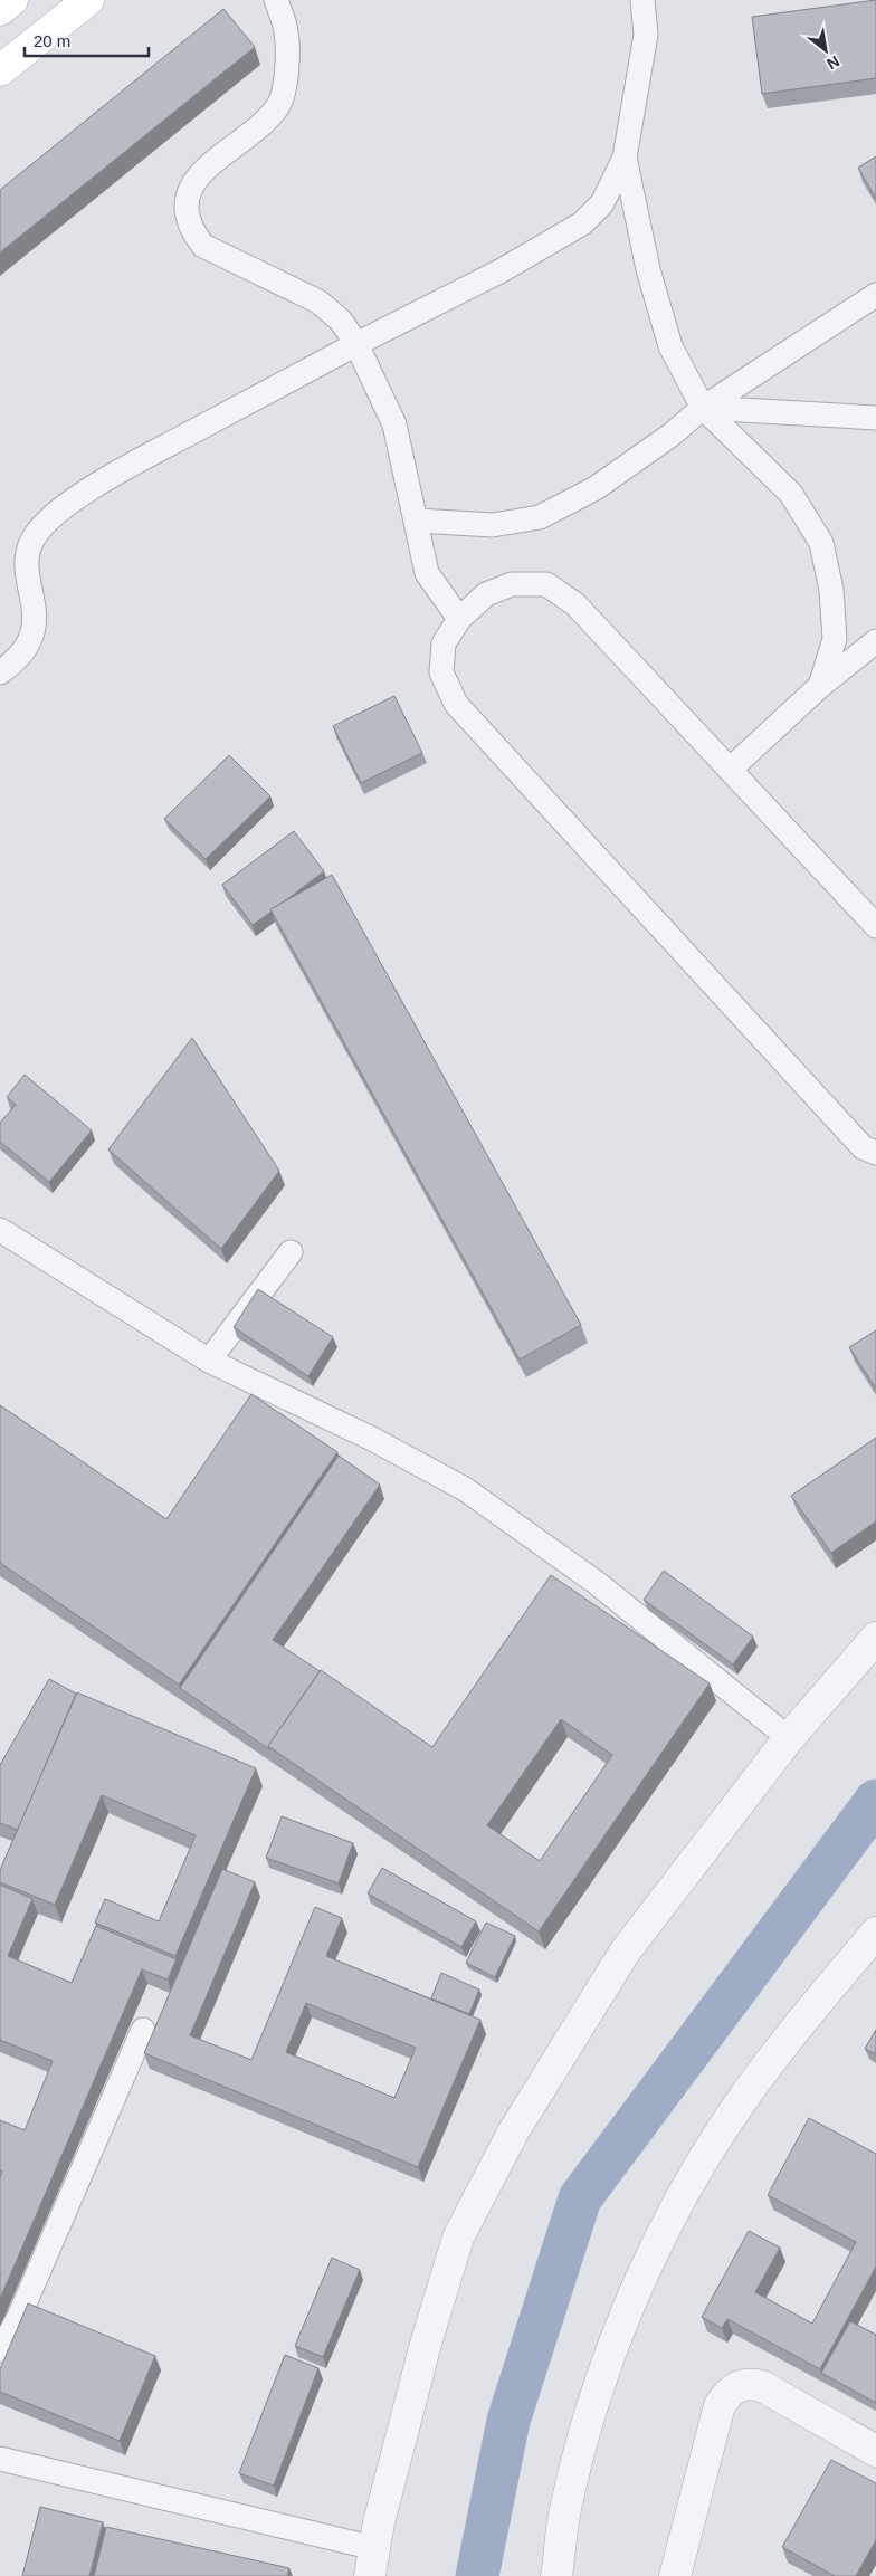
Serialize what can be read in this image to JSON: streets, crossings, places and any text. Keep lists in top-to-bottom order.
{
  "scale_bar": "20 m",
  "north": "bottom right"
}
